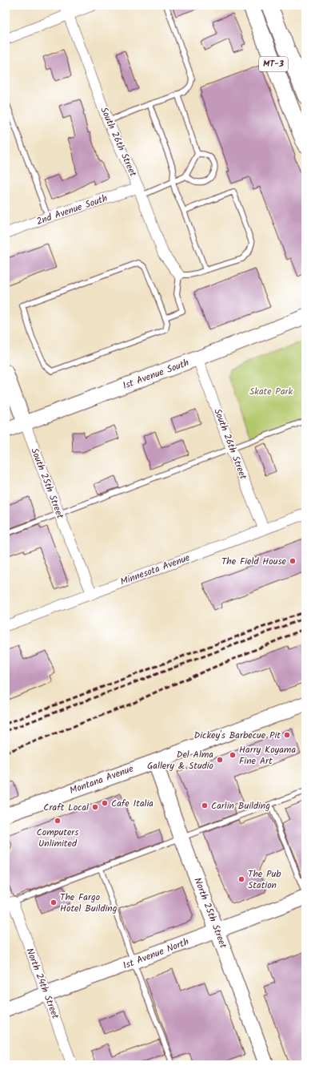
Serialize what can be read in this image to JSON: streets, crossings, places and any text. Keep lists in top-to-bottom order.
{
  "streets": {
    "main road": ["MT-3"],
    "street": [
      "South 26th Street",
      "2nd Avenue South",
      "1st Avenue South",
      "South 25th Street",
      "Minnesota Avenue",
      "Montana Avenue",
      "North 25th Street",
      "1st Avenue North",
      "North 24th Street"
    ]
  },
  "crossings": [
    ["South 26th Street", "2nd Avenue South"],
    ["South 26th Street", "1st Avenue South"],
    ["South 26th Street", "Minnesota Avenue"],
    ["1st Avenue South", "South 25th Street"],
    ["South 25th Street", "Minnesota Avenue"],
    ["Montana Avenue", "North 25th Street"],
    ["North 25th Street", "1st Avenue North"],
    ["1st Avenue North", "North 24th Street"]
  ],
  "parks": ["Skate Park"],
  "places": [
    "The Field House",
    "Dickey's Barbecue Pit",
    "Harry Koyama Fine Art",
    "Del Alma Gallery & Studio",
    "Cafe Italia",
    "Carlin Building",
    "Craft Local",
    "Computers Unlimited",
    "The Pub Station",
    "The Fargo Hotel Building"
  ]
}
